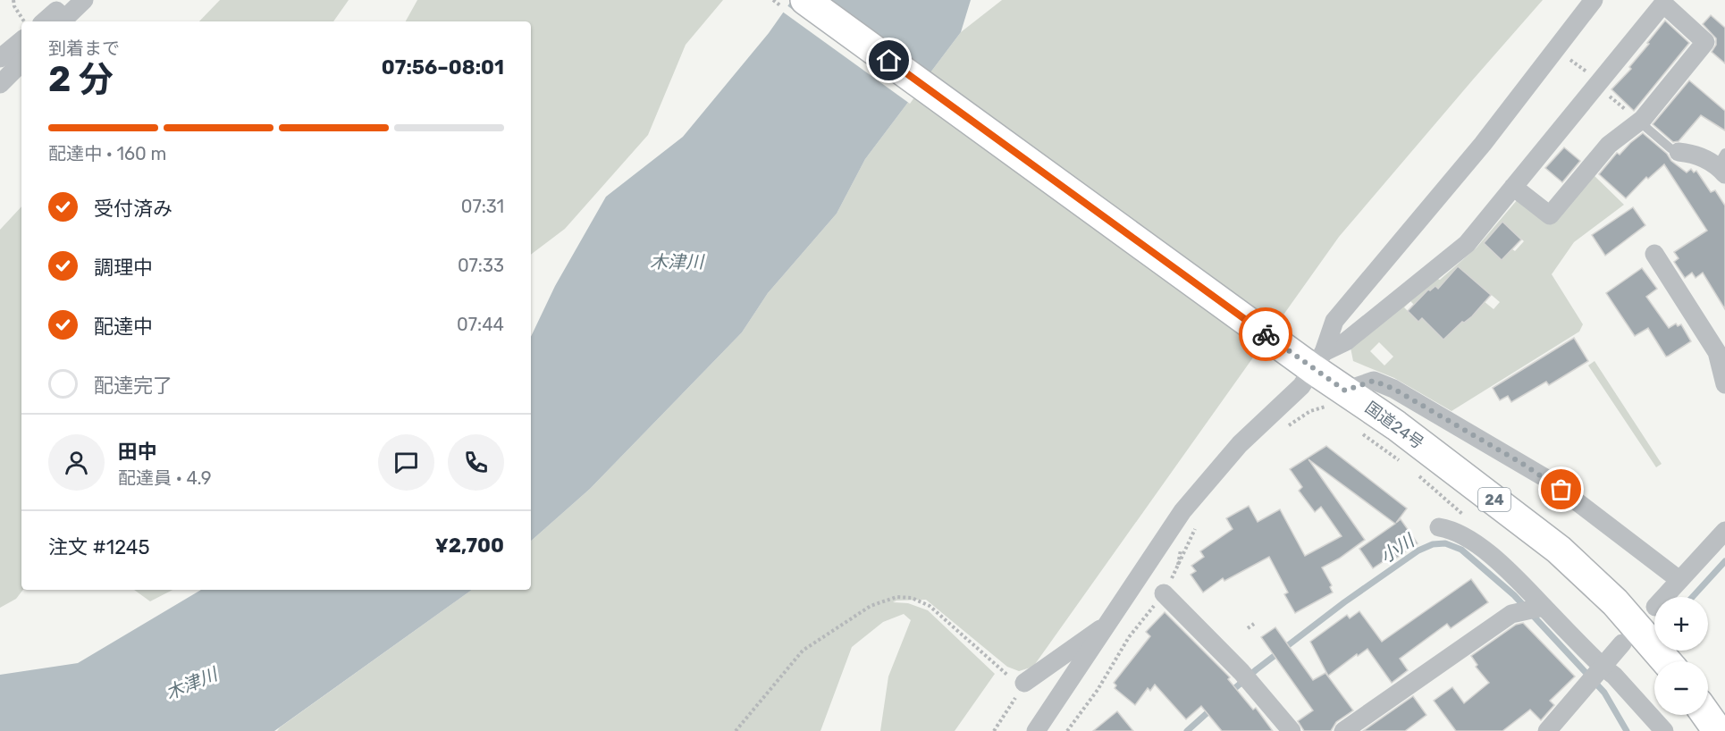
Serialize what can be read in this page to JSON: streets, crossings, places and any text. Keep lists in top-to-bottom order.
{
  "streets": {
    "highway": ["国道24号", "24"]
  },
  "water": ["木津川", "小川"],
  "page": {
    "heading": ["2 分", "到着まで", "07:56–08:01"],
    "panel": [
      "田中",
      "配達員 · 4.9",
      "注文 #1245",
      "¥2,700"
    ],
    "bar": "配達中 · 160 m",
    "list": [
      ["受付済み", "07:31"],
      ["調理中", "07:33"],
      ["配達中", "07:44"],
      "配達完了"
    ],
    "map_buttons": ["+", "−"]
  }
}
